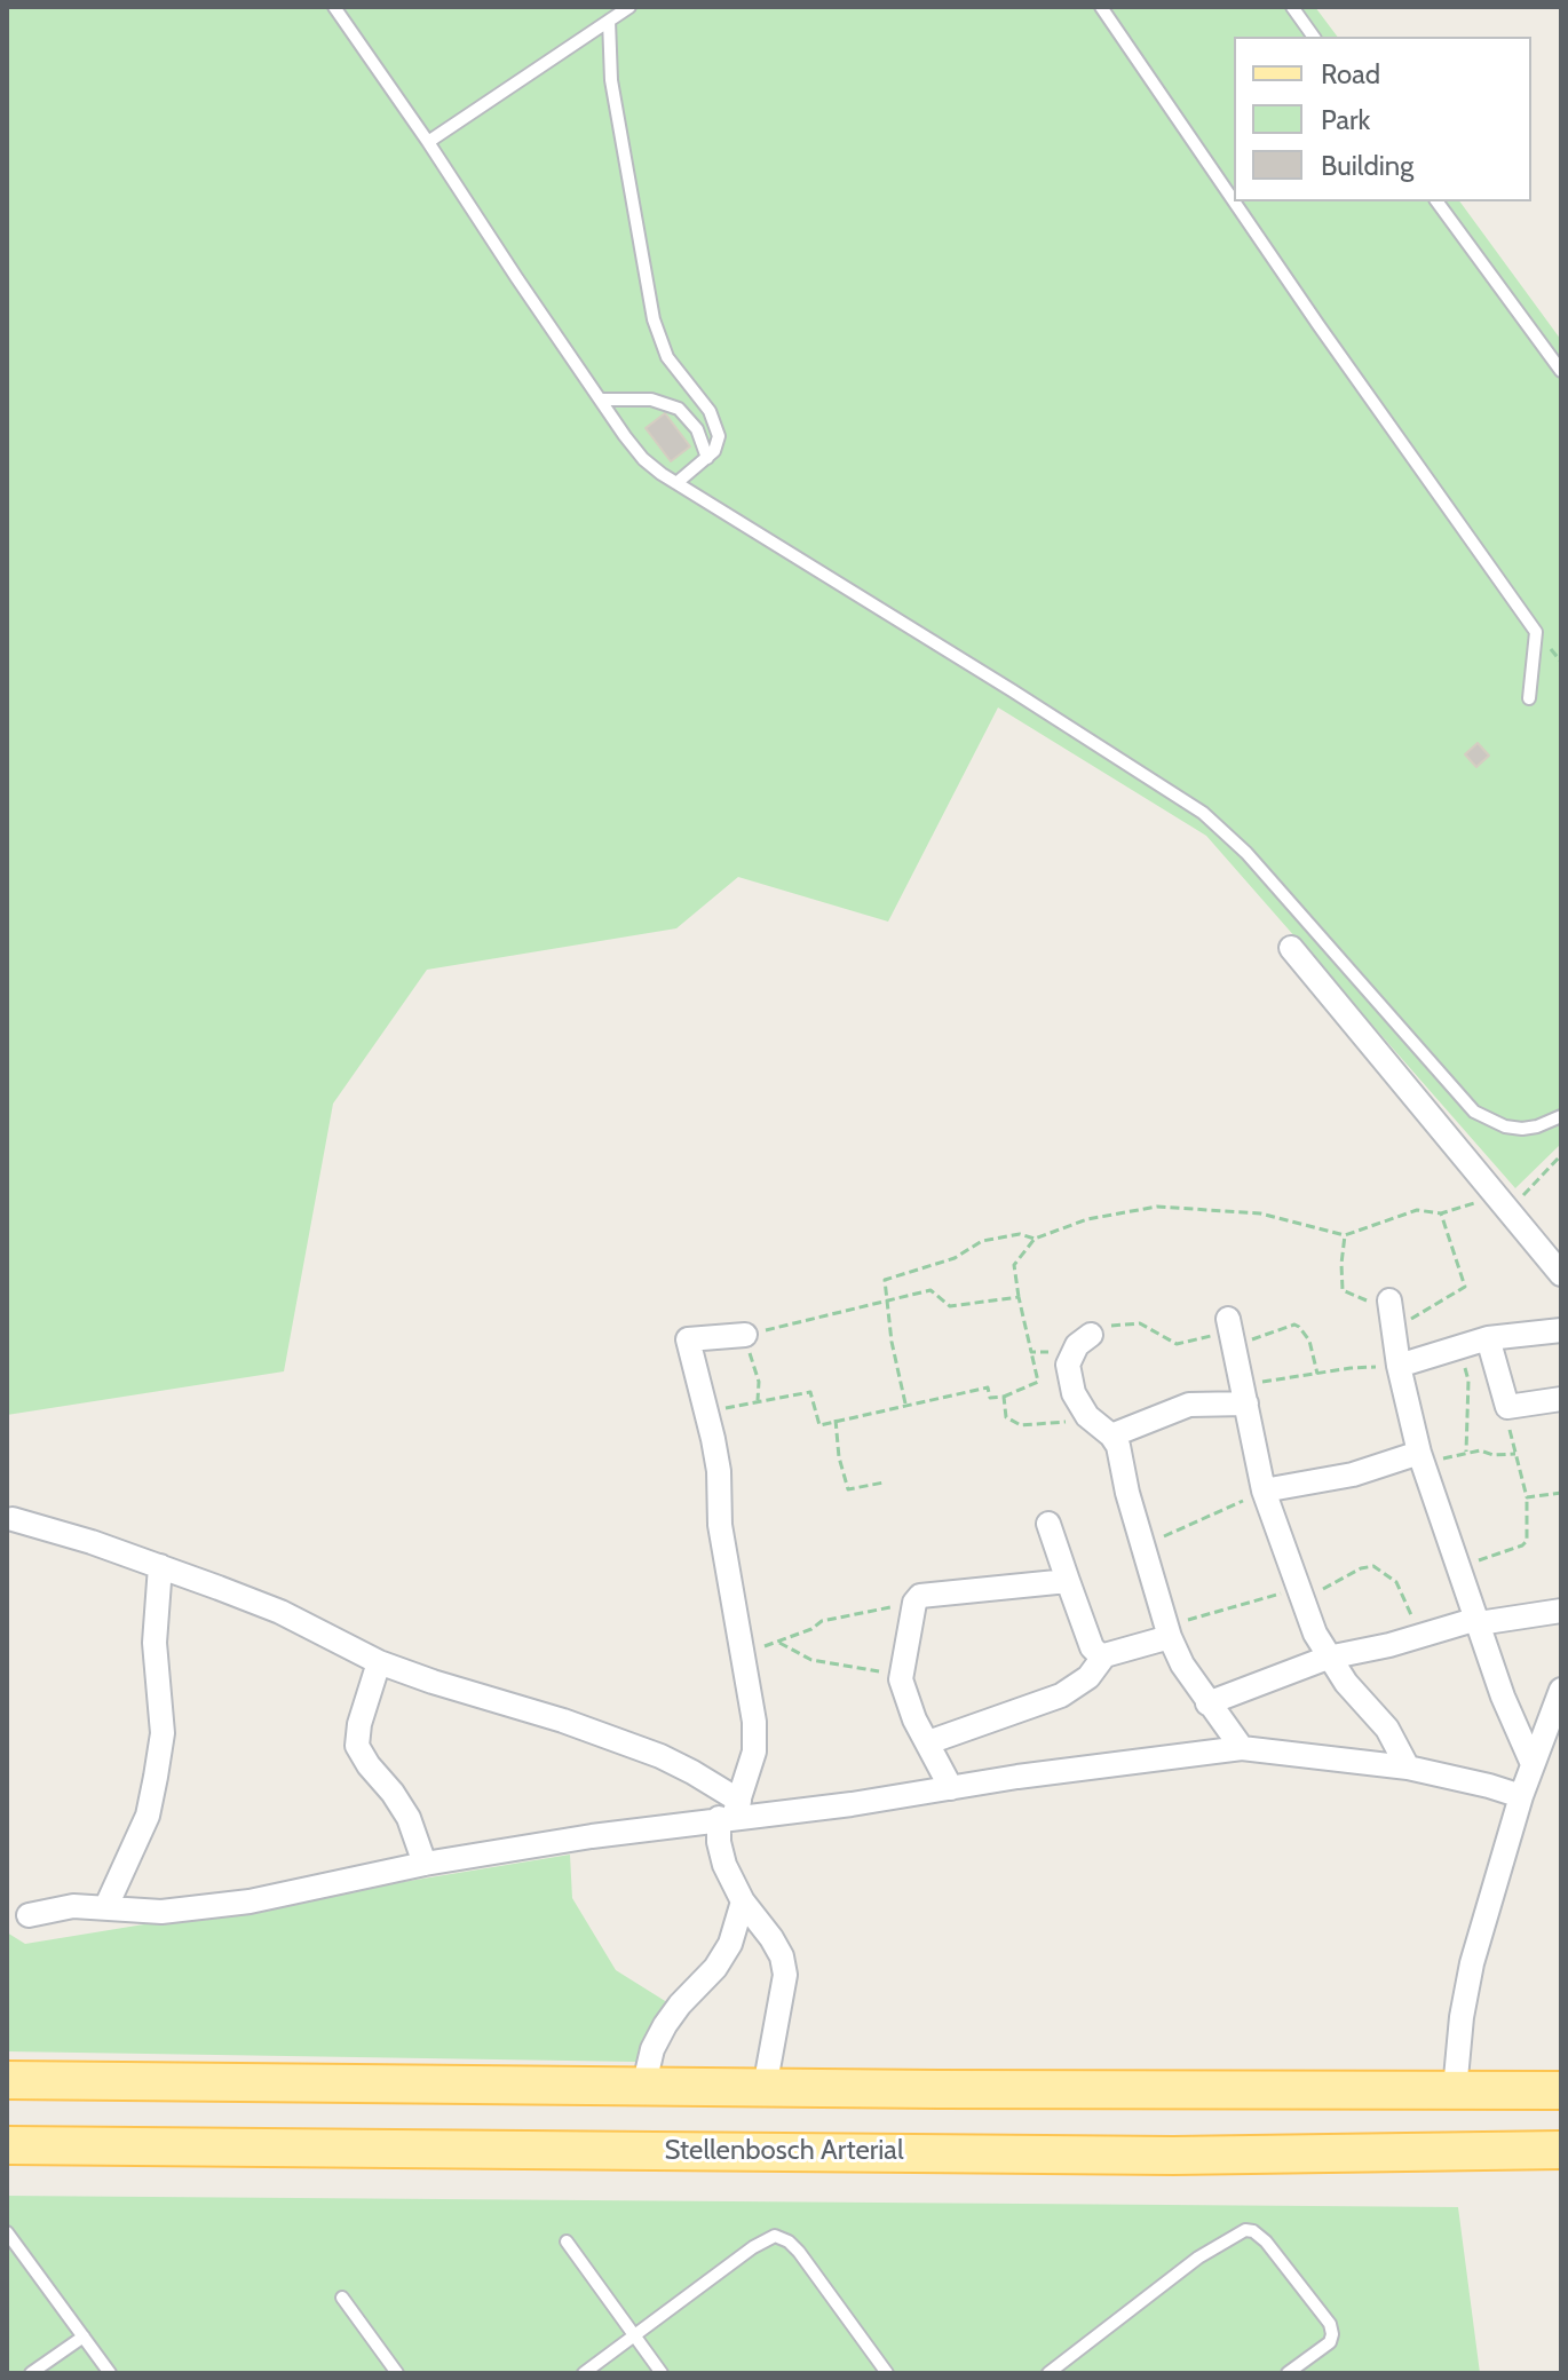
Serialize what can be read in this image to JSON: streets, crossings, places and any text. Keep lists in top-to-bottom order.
{
  "streets": {
    "main road": ["Stellenbosch Arterial"]
  },
  "legend": ["Road", "Park", "Building"]
}
